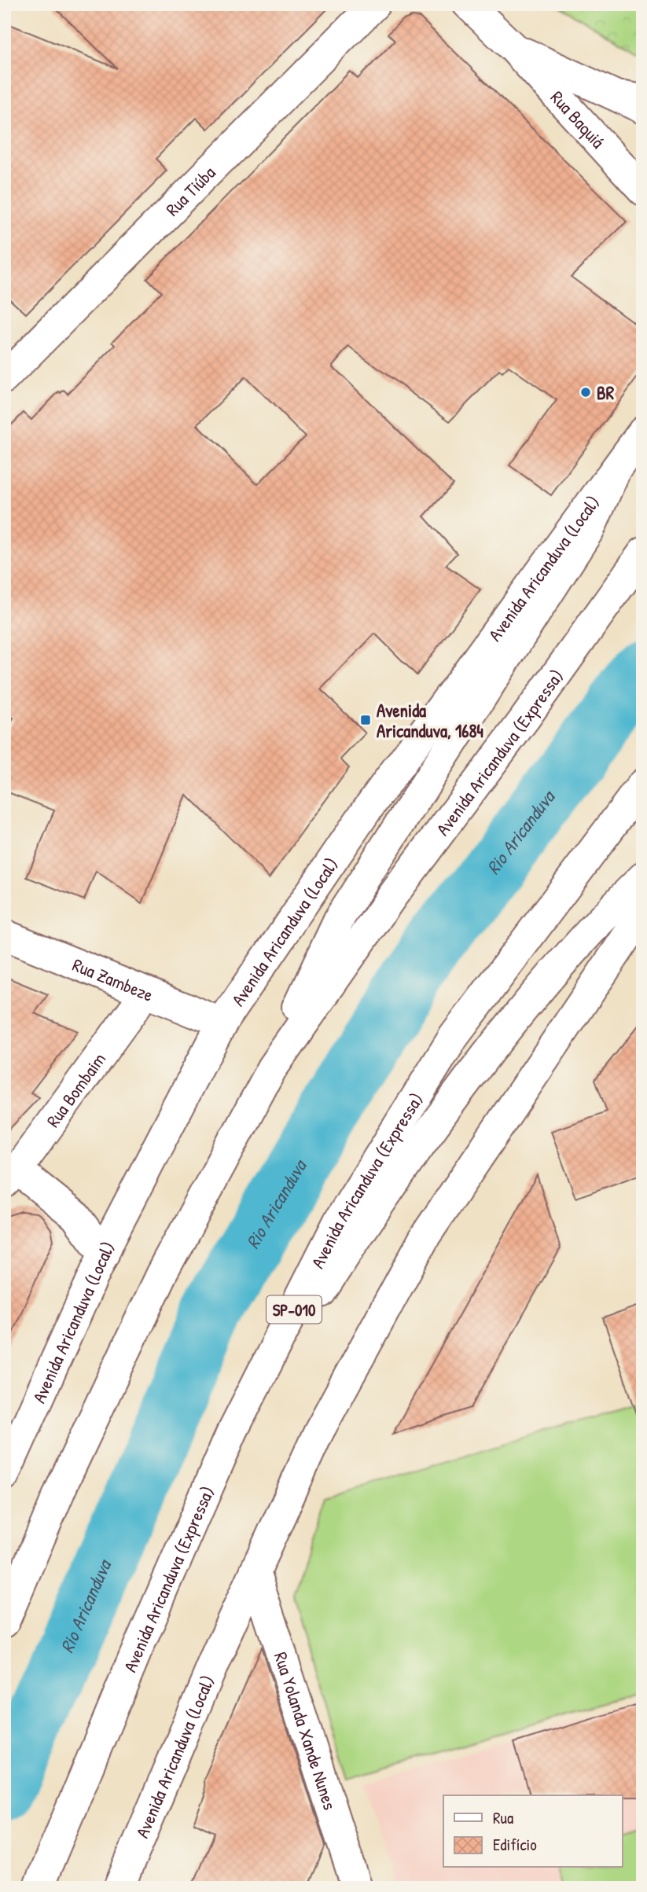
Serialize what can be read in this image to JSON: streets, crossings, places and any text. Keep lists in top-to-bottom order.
{
  "streets": {
    "main road": [
      "Rua Baquiá",
      "Rua Tiúba",
      "Avenida Aricanduva (Local)",
      "Avenida Aricanduva (Expressa)",
      "Rua Zambeze",
      "Rua Bombaim",
      "SP-010",
      "Rua Yolanda Xande Nunes"
    ]
  },
  "crossings": [
    ["Avenida Aricanduva (Local)", "Rua Zambeze"],
    ["Avenida Aricanduva (Local)", "Rua Yolanda Xande Nunes"],
    ["Rua Zambeze", "Rua Bombaim"]
  ],
  "water": ["Rio Aricanduva"],
  "places": {
    "other": ["BR"],
    "transit": ["Avenida Aricanduva, 1684"]
  },
  "legend": ["Rua", "Edifício"]
}
